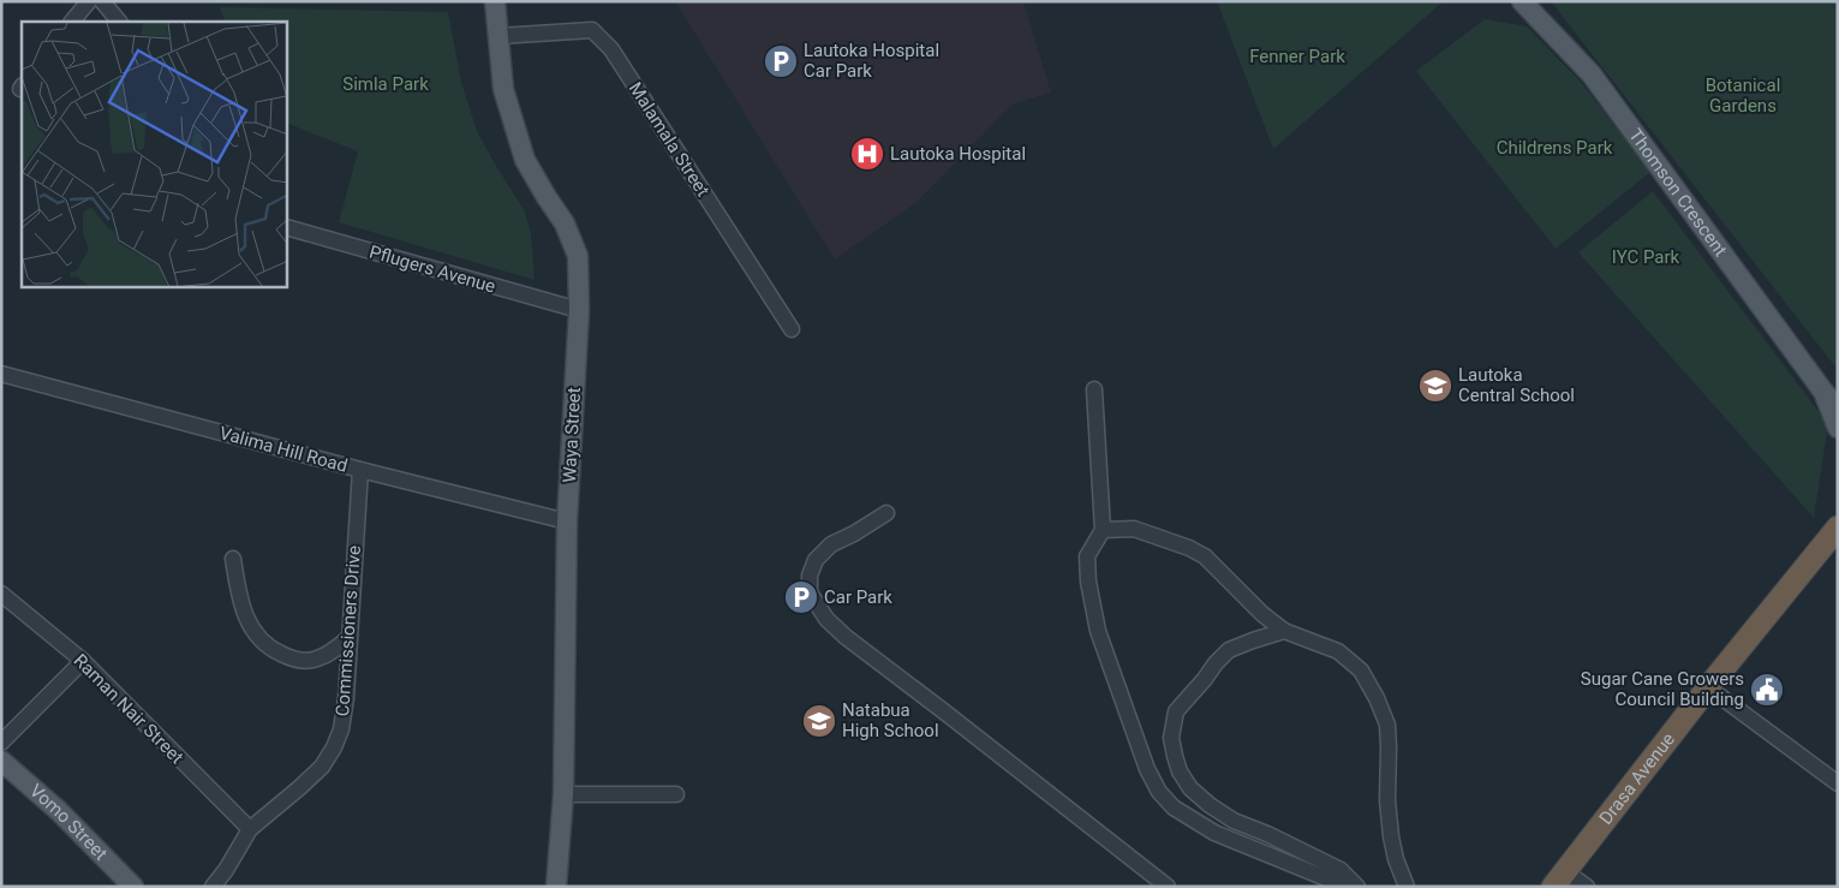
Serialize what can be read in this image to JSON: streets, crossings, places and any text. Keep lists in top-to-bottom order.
{
  "streets": {
    "highway": ["Drasa Avenue"],
    "main road": ["Thomson Crescent", "Waya Street", "Vomo Street"],
    "street": [
      "Malamala Street",
      "Pflugers Avenue",
      "Valima Hill Road",
      "Commissioners Drive",
      "Raman Nair Street"
    ]
  },
  "crossings": [
    ["Malamala Street", "Waya Street"],
    ["Pflugers Avenue", "Waya Street"],
    ["Waya Street", "Valima Hill Road"],
    ["Valima Hill Road", "Commissioners Drive"],
    ["Commissioners Drive", "Raman Nair Street"]
  ],
  "parks": [
    "Fenner Park",
    "Simla Park",
    "Botanical Gardens",
    "Childrens Park",
    "IYC Park"
  ],
  "places": {
    "parking": ["Lautoka Hospital Car Park", "Car Park"],
    "hospital": ["Lautoka Hospital"],
    "school or university": ["Lautoka Central School", "Natabua High School"],
    "public building": ["Sugar Cane Growers Council Building"]
  }
}
